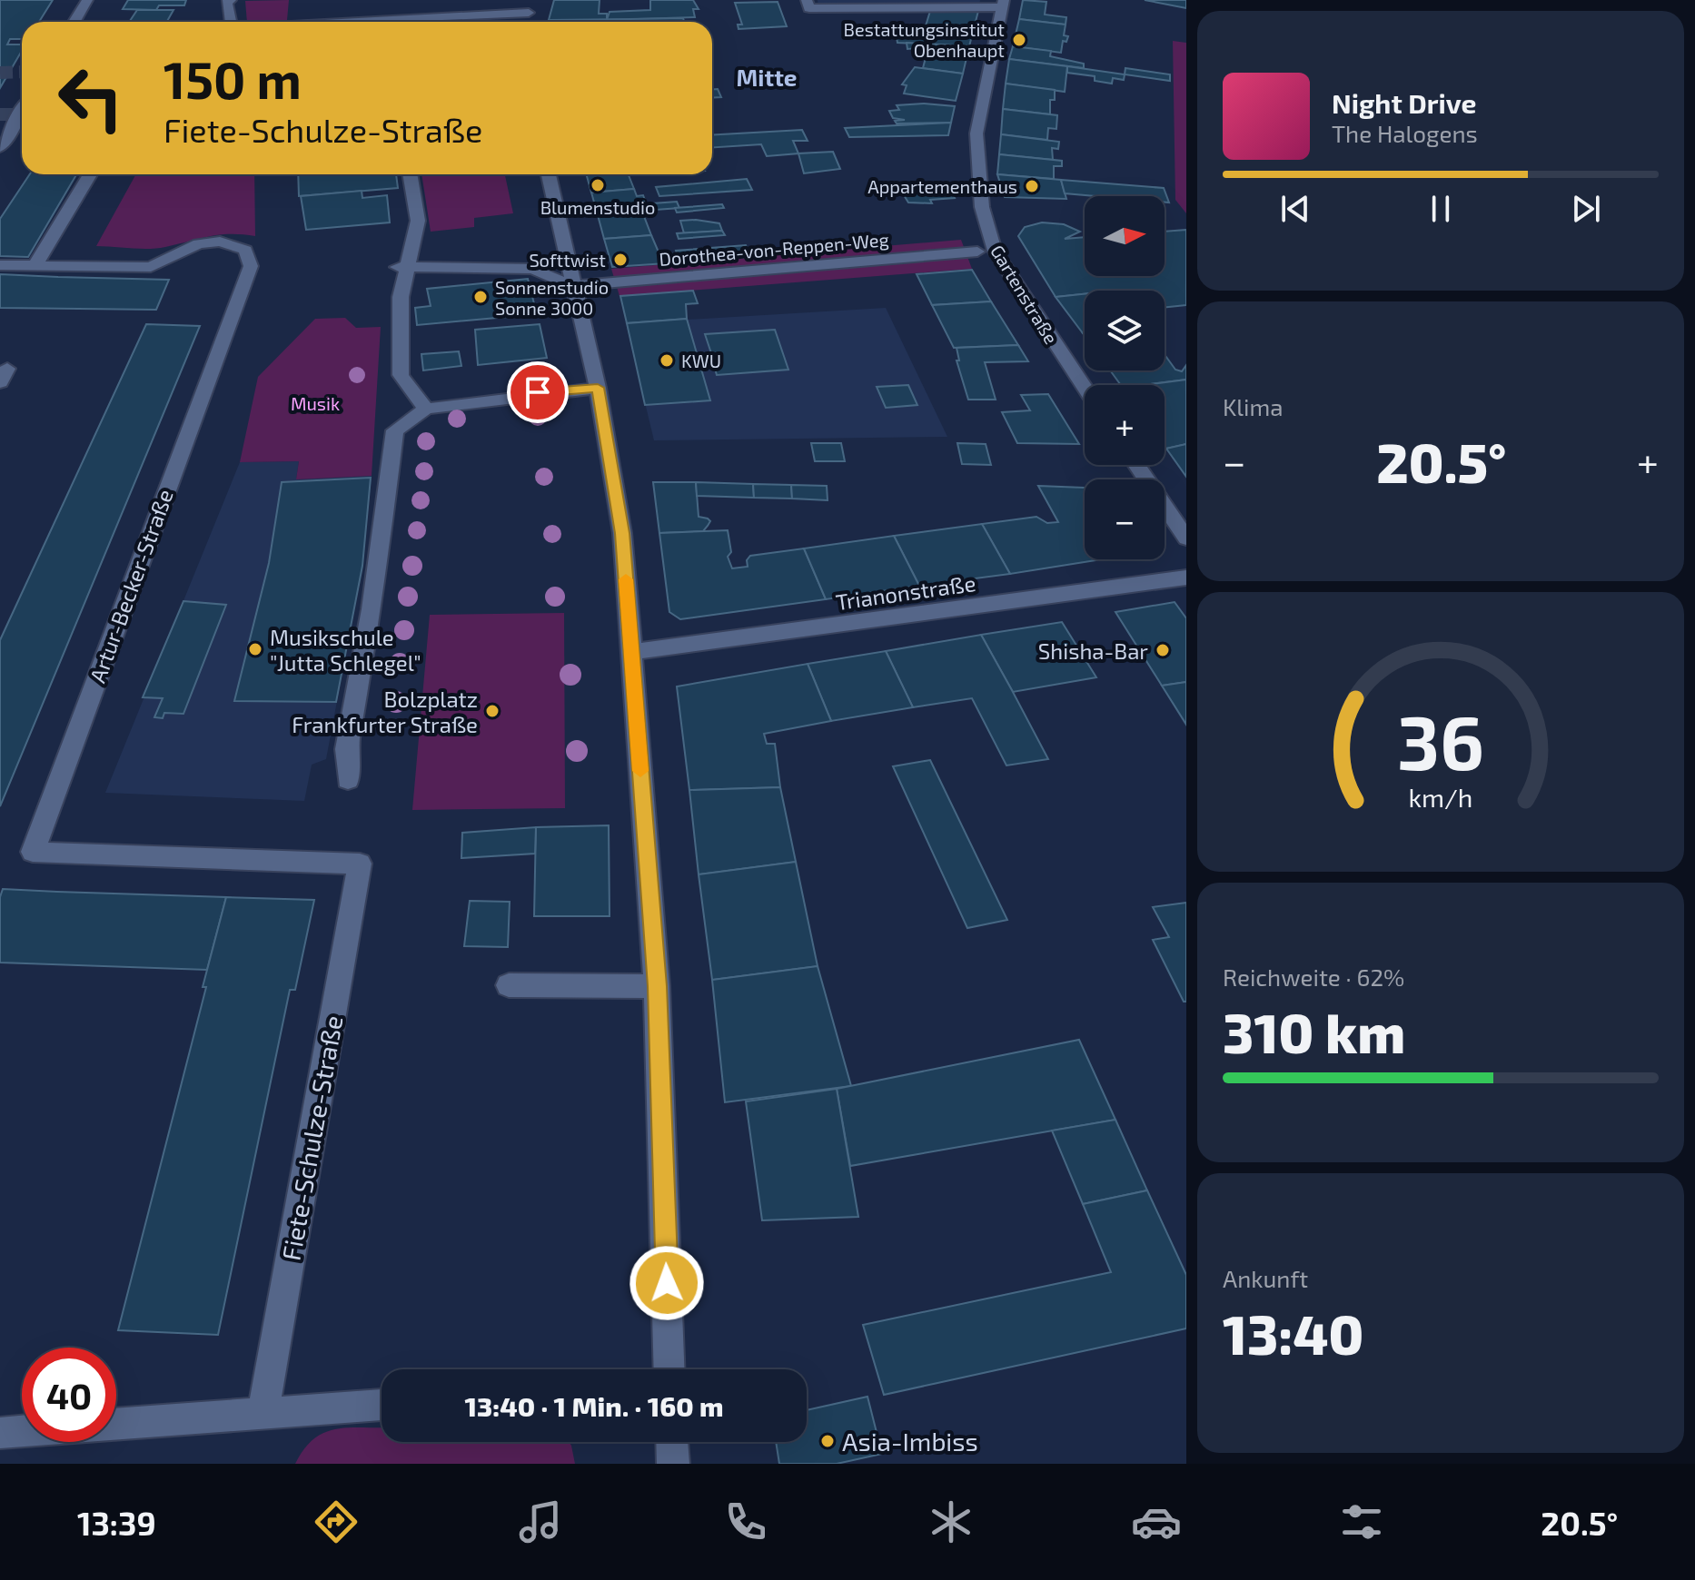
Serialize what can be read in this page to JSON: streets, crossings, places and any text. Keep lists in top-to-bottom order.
{
  "streets": {
    "street": [
      "Dorothea-von-Reppen-Weg",
      "Gartenstraße",
      "Artur-Becker-Straße",
      "Trianonstraße",
      "Fiete-Schulze-Straße"
    ]
  },
  "crossings": [
    ["Artur-Becker-Straße", "Fiete-Schulze-Straße"]
  ],
  "districts": ["Mitte"],
  "parks": ["Musik"],
  "places": [
    "Bestattungsinstitut Obenhaupt",
    "Blumenstudio",
    "Appartementhaus",
    "Softtwist",
    "Sonnenstudio Sonne 3000",
    "KWU",
    "Musikschule \"Jutta Schlegel\"",
    "Shisha-Bar",
    "Bolzplatz Frankfurter Straße",
    "Asia-Imbiss"
  ],
  "north": "right",
  "page": {
    "turn": ["150 m", "Fiete-Schulze-Straße"],
    "song": ["Night Drive", "The Halogens"],
    "map_buttons": ["+", "−"],
    "tile": [
      "Klima",
      ["Reichweite · 62%", "310 km"],
      ["Ankunft", "13:40"]
    ],
    "heat": ["−", "20.5°", "+"],
    "limit": "40",
    "trip": "13:40 · 1 Min. · 160 m",
    "tabs": ["13:39", "20.5°"],
    "gauge": ["36", "km/h"]
  }
}
